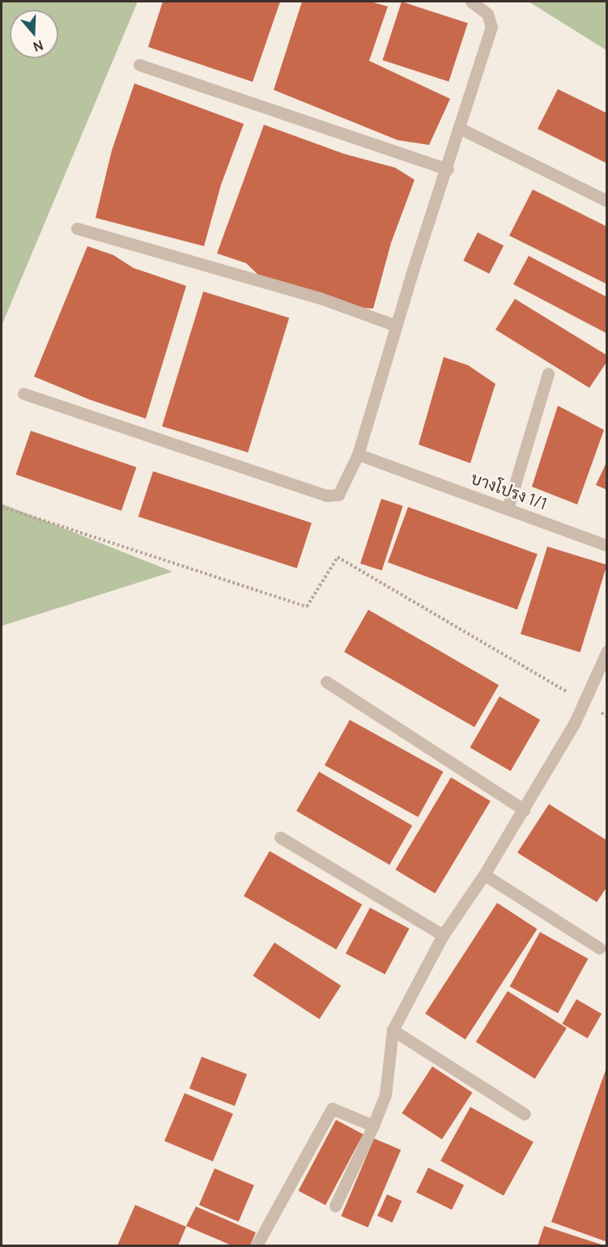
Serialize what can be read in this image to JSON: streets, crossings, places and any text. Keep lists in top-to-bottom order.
{
  "streets": {
    "street": ["บางโปรง 1/1"]
  },
  "north": "bottom"
}
